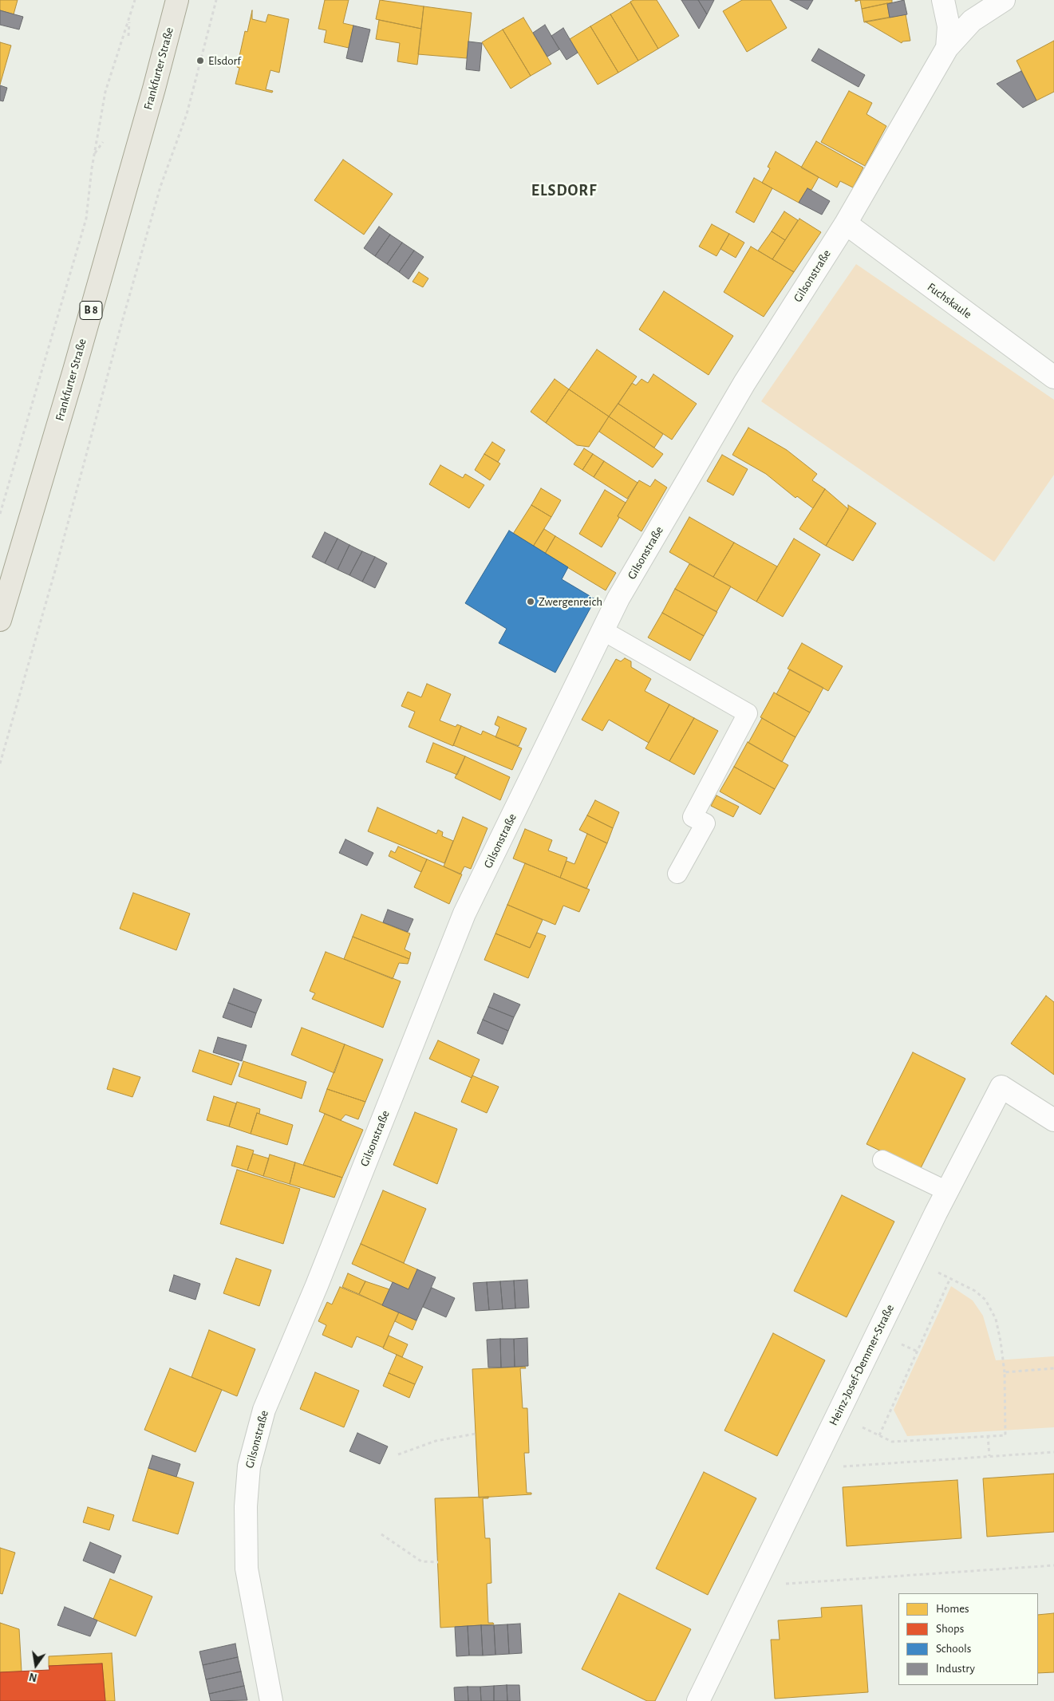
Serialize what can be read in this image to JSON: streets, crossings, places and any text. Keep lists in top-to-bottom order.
{
  "streets": {
    "main road": ["Frankfurter Straße", "B 8"],
    "street": ["Gilsonstraße", "Fuchskaule", "Heinz-Josef-Demmer-Straße"]
  },
  "crossings": [
    ["Gilsonstraße", "Fuchskaule"]
  ],
  "districts": ["ELSDORF"],
  "places": ["Elsdorf", "Zwergenreich"],
  "legend": [
    "Homes",
    "Shops",
    "Schools",
    "Industry"
  ],
  "north": "bottom"
}
